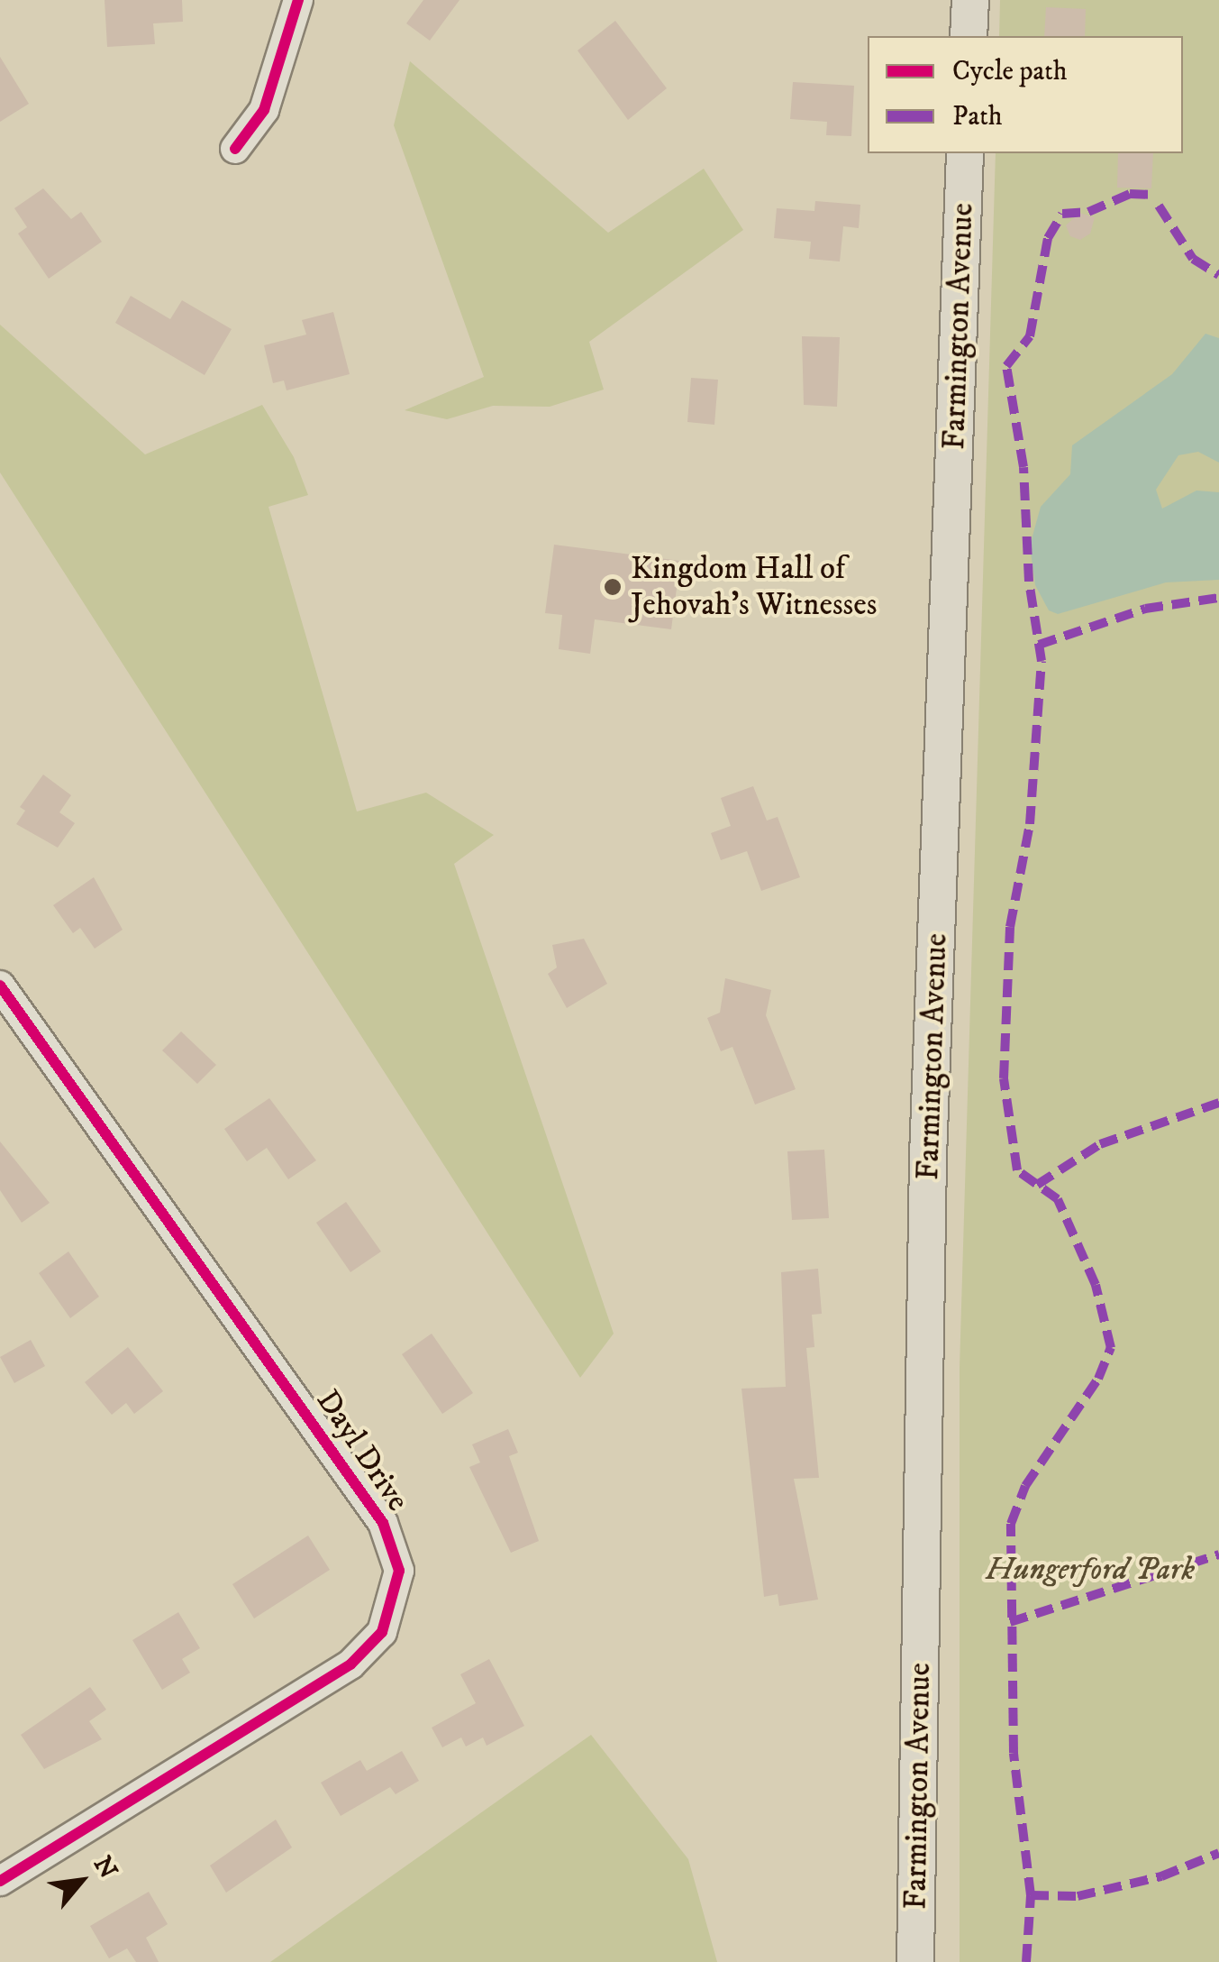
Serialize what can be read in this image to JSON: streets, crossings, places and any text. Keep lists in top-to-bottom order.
{
  "streets": {
    "main road": ["Farmington Avenue"],
    "street": ["Dayl Drive"]
  },
  "parks": ["Hungerford Park"],
  "places": ["Kingdom Hall of Jehovah's Witnesses"],
  "legend": ["Cycle path", "Path"],
  "north": "top right"
}
